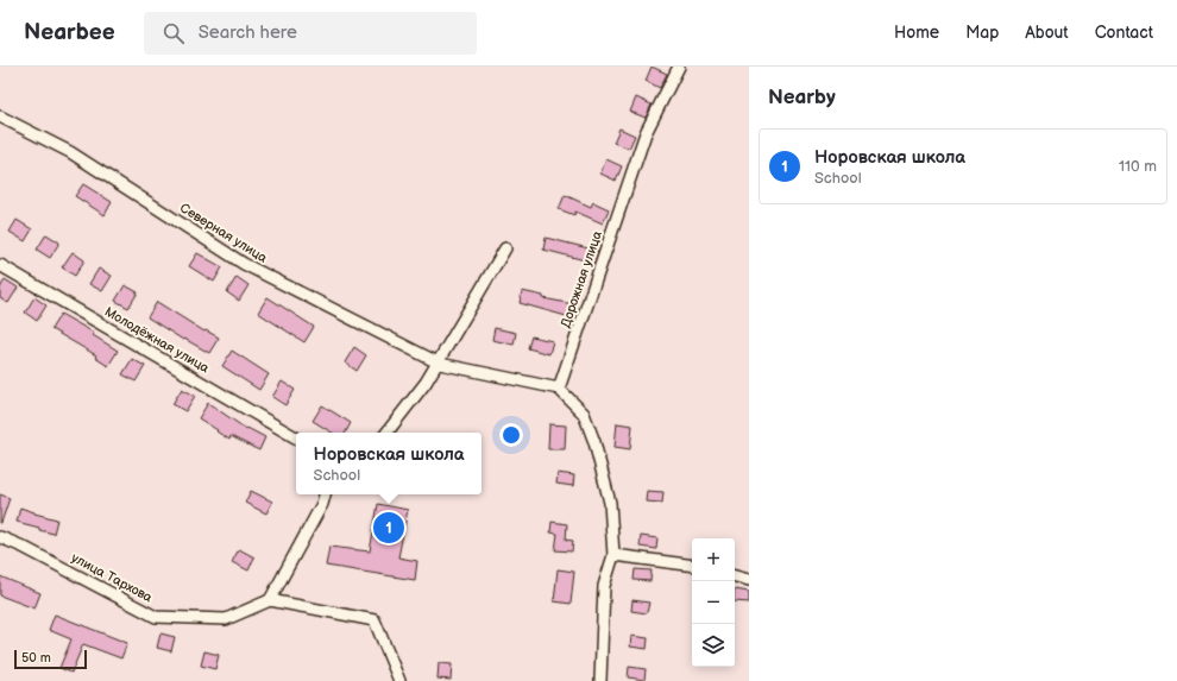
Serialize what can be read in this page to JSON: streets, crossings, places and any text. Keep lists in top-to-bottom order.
{
  "streets": {
    "street": [
      "Северная улица",
      "Дорожная улица",
      "Молодёжная улица",
      "улица Тархова"
    ]
  },
  "scale_bar": "50 m",
  "page": {
    "header": "Nearbee",
    "search": "Search here",
    "nav": [
      "Home",
      "Map",
      "About",
      "Contact"
    ],
    "heading": "Nearby",
    "list": [
      {
        "mark": "1",
        "name": "Норовская школа",
        "note": "School",
        "value": "110 m"
      }
    ],
    "popup": ["Норовская школа", "School"],
    "pins": "1",
    "map_buttons": ["+", "−"],
    "scale": "50 m"
  }
}
